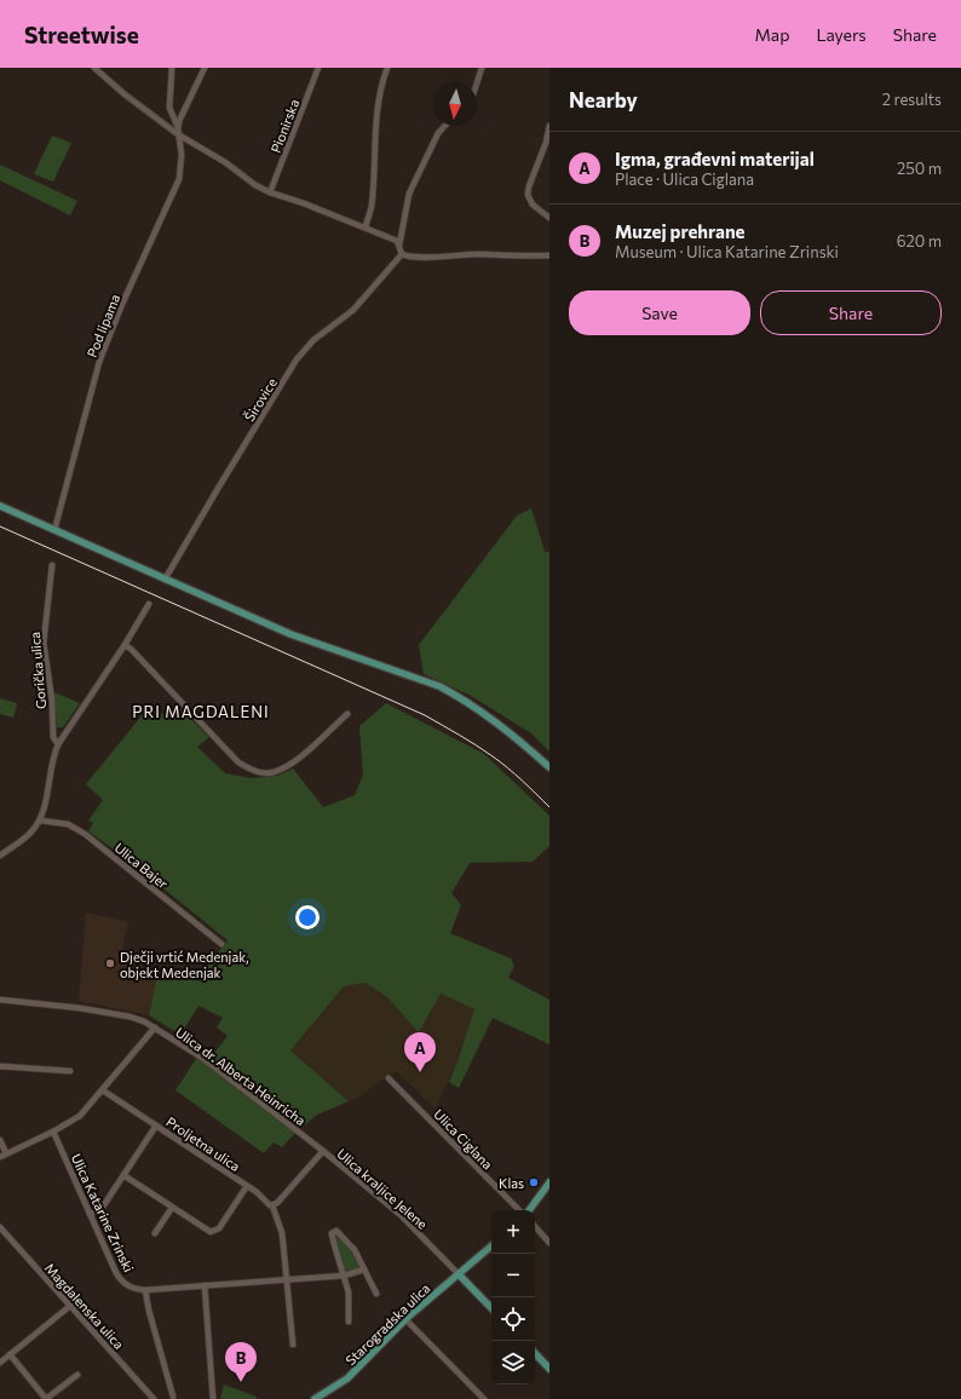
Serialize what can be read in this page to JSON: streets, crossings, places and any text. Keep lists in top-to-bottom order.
{
  "streets": {
    "main road": ["Starogradska ulica"],
    "street": [
      "Pionirska",
      "Pod lipama",
      "Širovice",
      "Gorička ulica",
      "Ulica Bajer",
      "Ulica dr. Alberta Heinricha",
      "Ulica Ciglana",
      "Proljetna ulica",
      "Ulica kraljice Jelene",
      "Ulica Katarine Zrinski",
      "Magdalenska ulica"
    ]
  },
  "crossings": [
    ["Gorička ulica", "Ulica Bajer"],
    ["Ulica dr. Alberta Heinricha", "Ulica kraljice Jelene"],
    ["Proljetna ulica", "Ulica Katarine Zrinski"],
    ["Ulica kraljice Jelene", "Starogradska ulica"]
  ],
  "districts": ["PRI MAGDALENI"],
  "places": ["Dječji vrtić Medenjak, objekt Medenjak", "Klas"],
  "north": "bottom",
  "page": {
    "header": "Streetwise",
    "nav": ["Map", "Layers", "Share"],
    "heading": ["Nearby", "2 results"],
    "list": [
      {
        "mark": "A",
        "name": "Igma, građevni materijal",
        "note": "Place · Ulica Ciglana",
        "value": "250 m"
      },
      {
        "mark": "B",
        "name": "Muzej prehrane",
        "note": "Museum · Ulica Katarine Zrinski",
        "value": "620 m"
      }
    ],
    "buttons": ["Save", "Share"],
    "pins": ["A", "B"],
    "map_buttons": ["+", "−"]
  }
}
